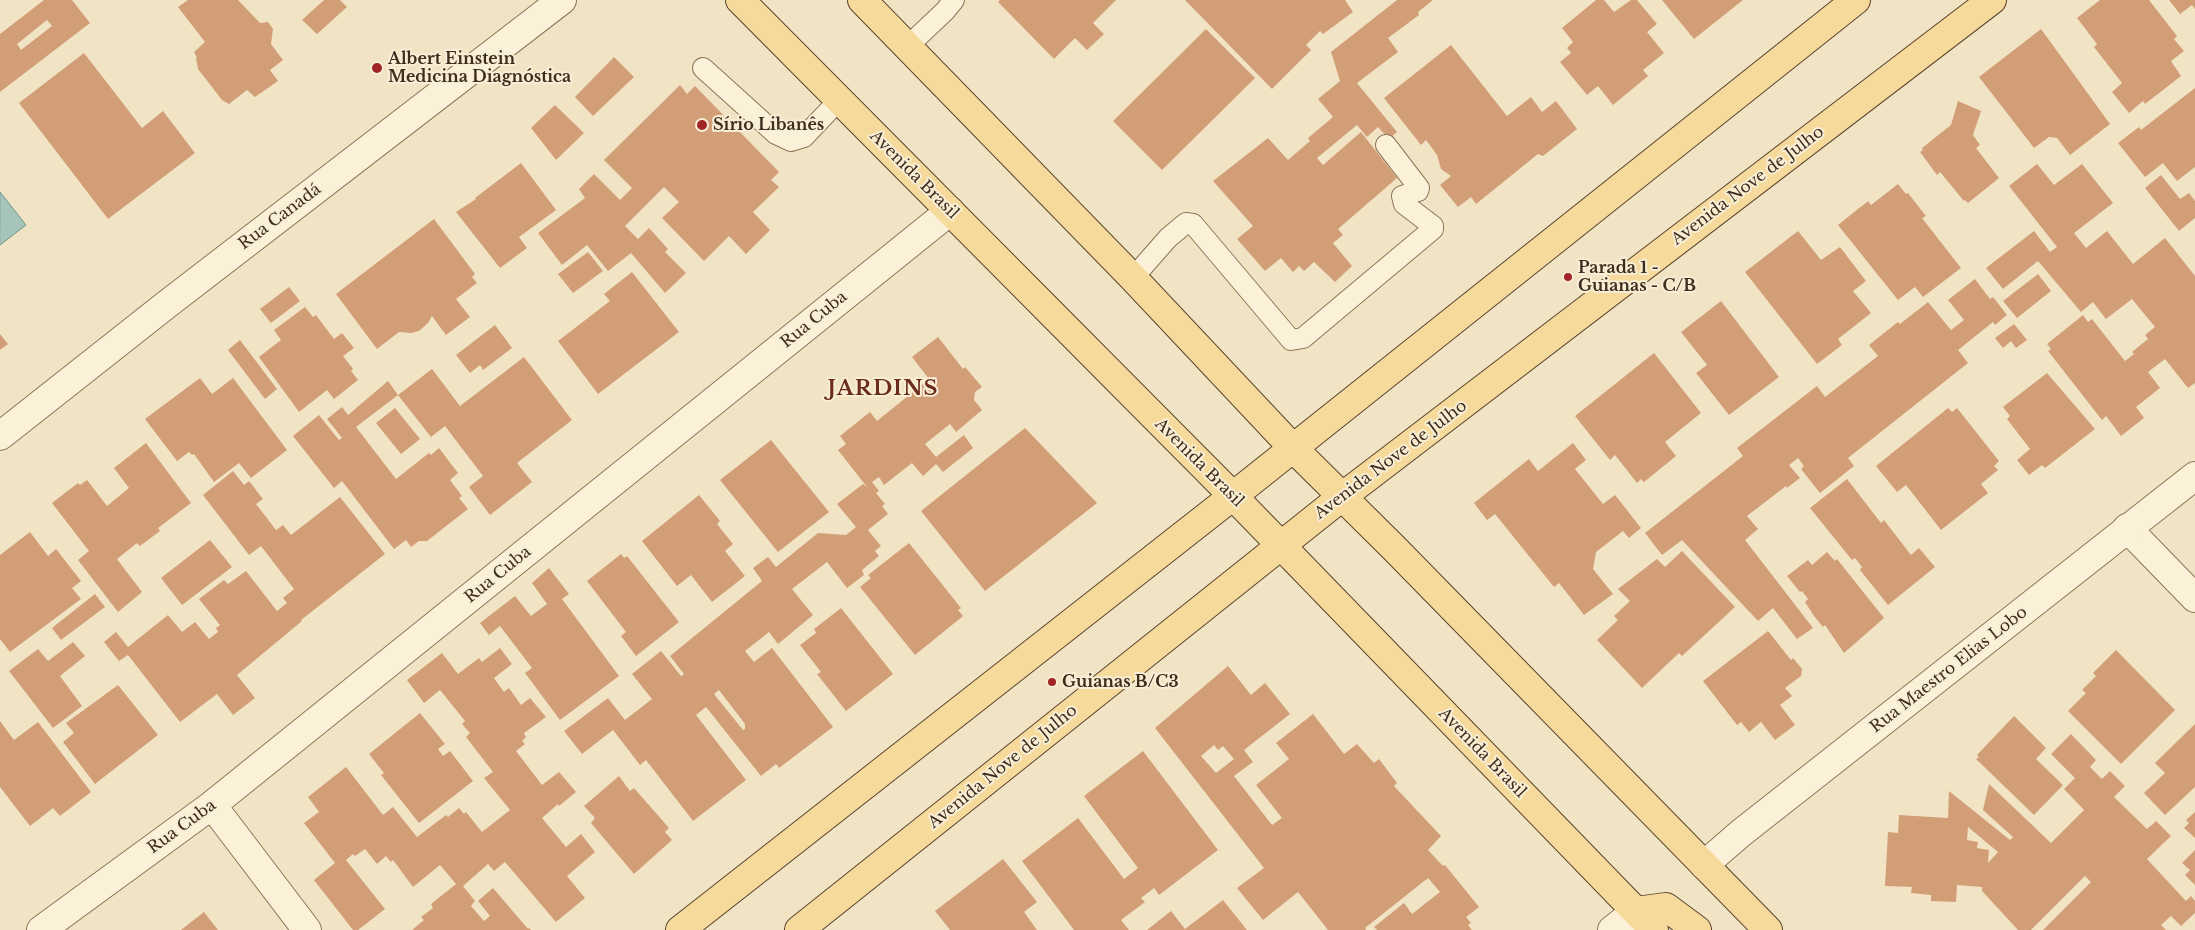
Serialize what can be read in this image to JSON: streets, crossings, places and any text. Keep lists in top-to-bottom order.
{
  "streets": {
    "main road": ["Avenida Brasil", "Avenida Nove de Julho"],
    "street": ["Rua Canadá", "Rua Cuba", "Rua Maestro Elias Lobo"]
  },
  "crossings": [
    ["Avenida Brasil", "Avenida Nove de Julho"],
    ["Avenida Brasil", "Rua Cuba"]
  ],
  "districts": ["JARDINS"],
  "places": [
    "Albert Einstein Medicina Diagnóstica",
    "Sírio Libanês",
    "Parada 1 - Guianas - C/B",
    "Guianas B/C3"
  ]
}
